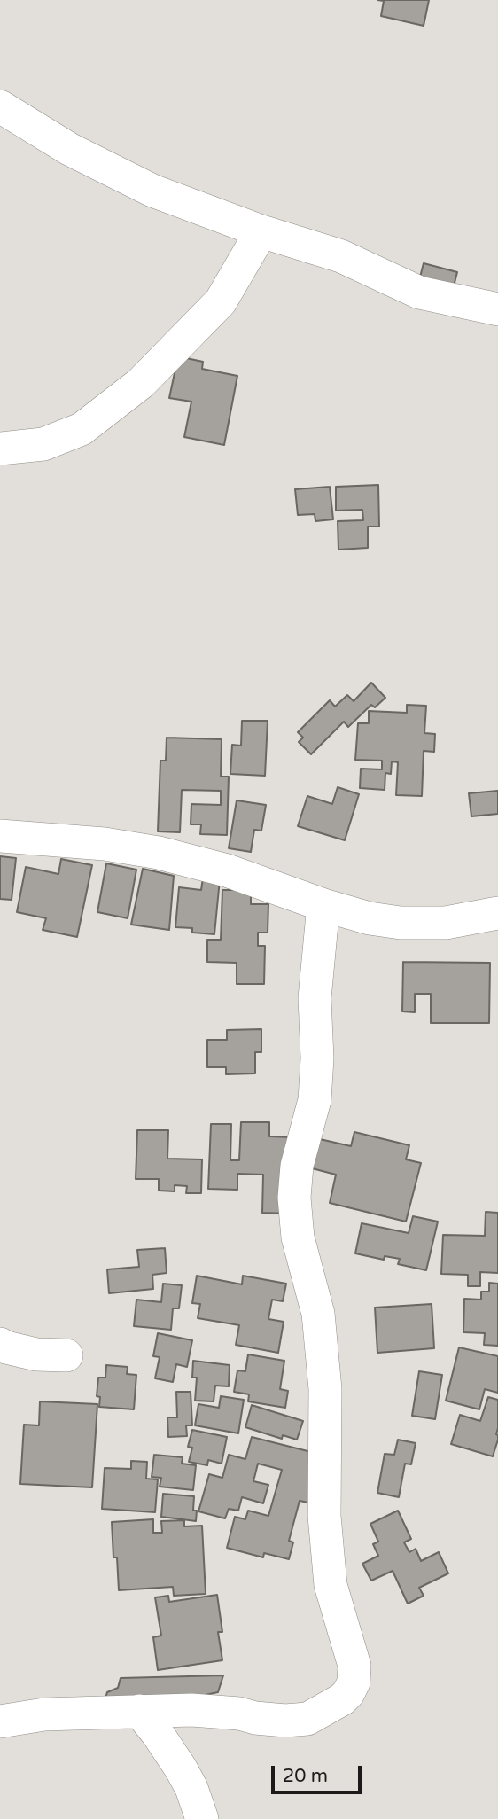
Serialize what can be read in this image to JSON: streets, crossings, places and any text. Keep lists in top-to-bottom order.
{
  "scale_bar": "20 m"
}
